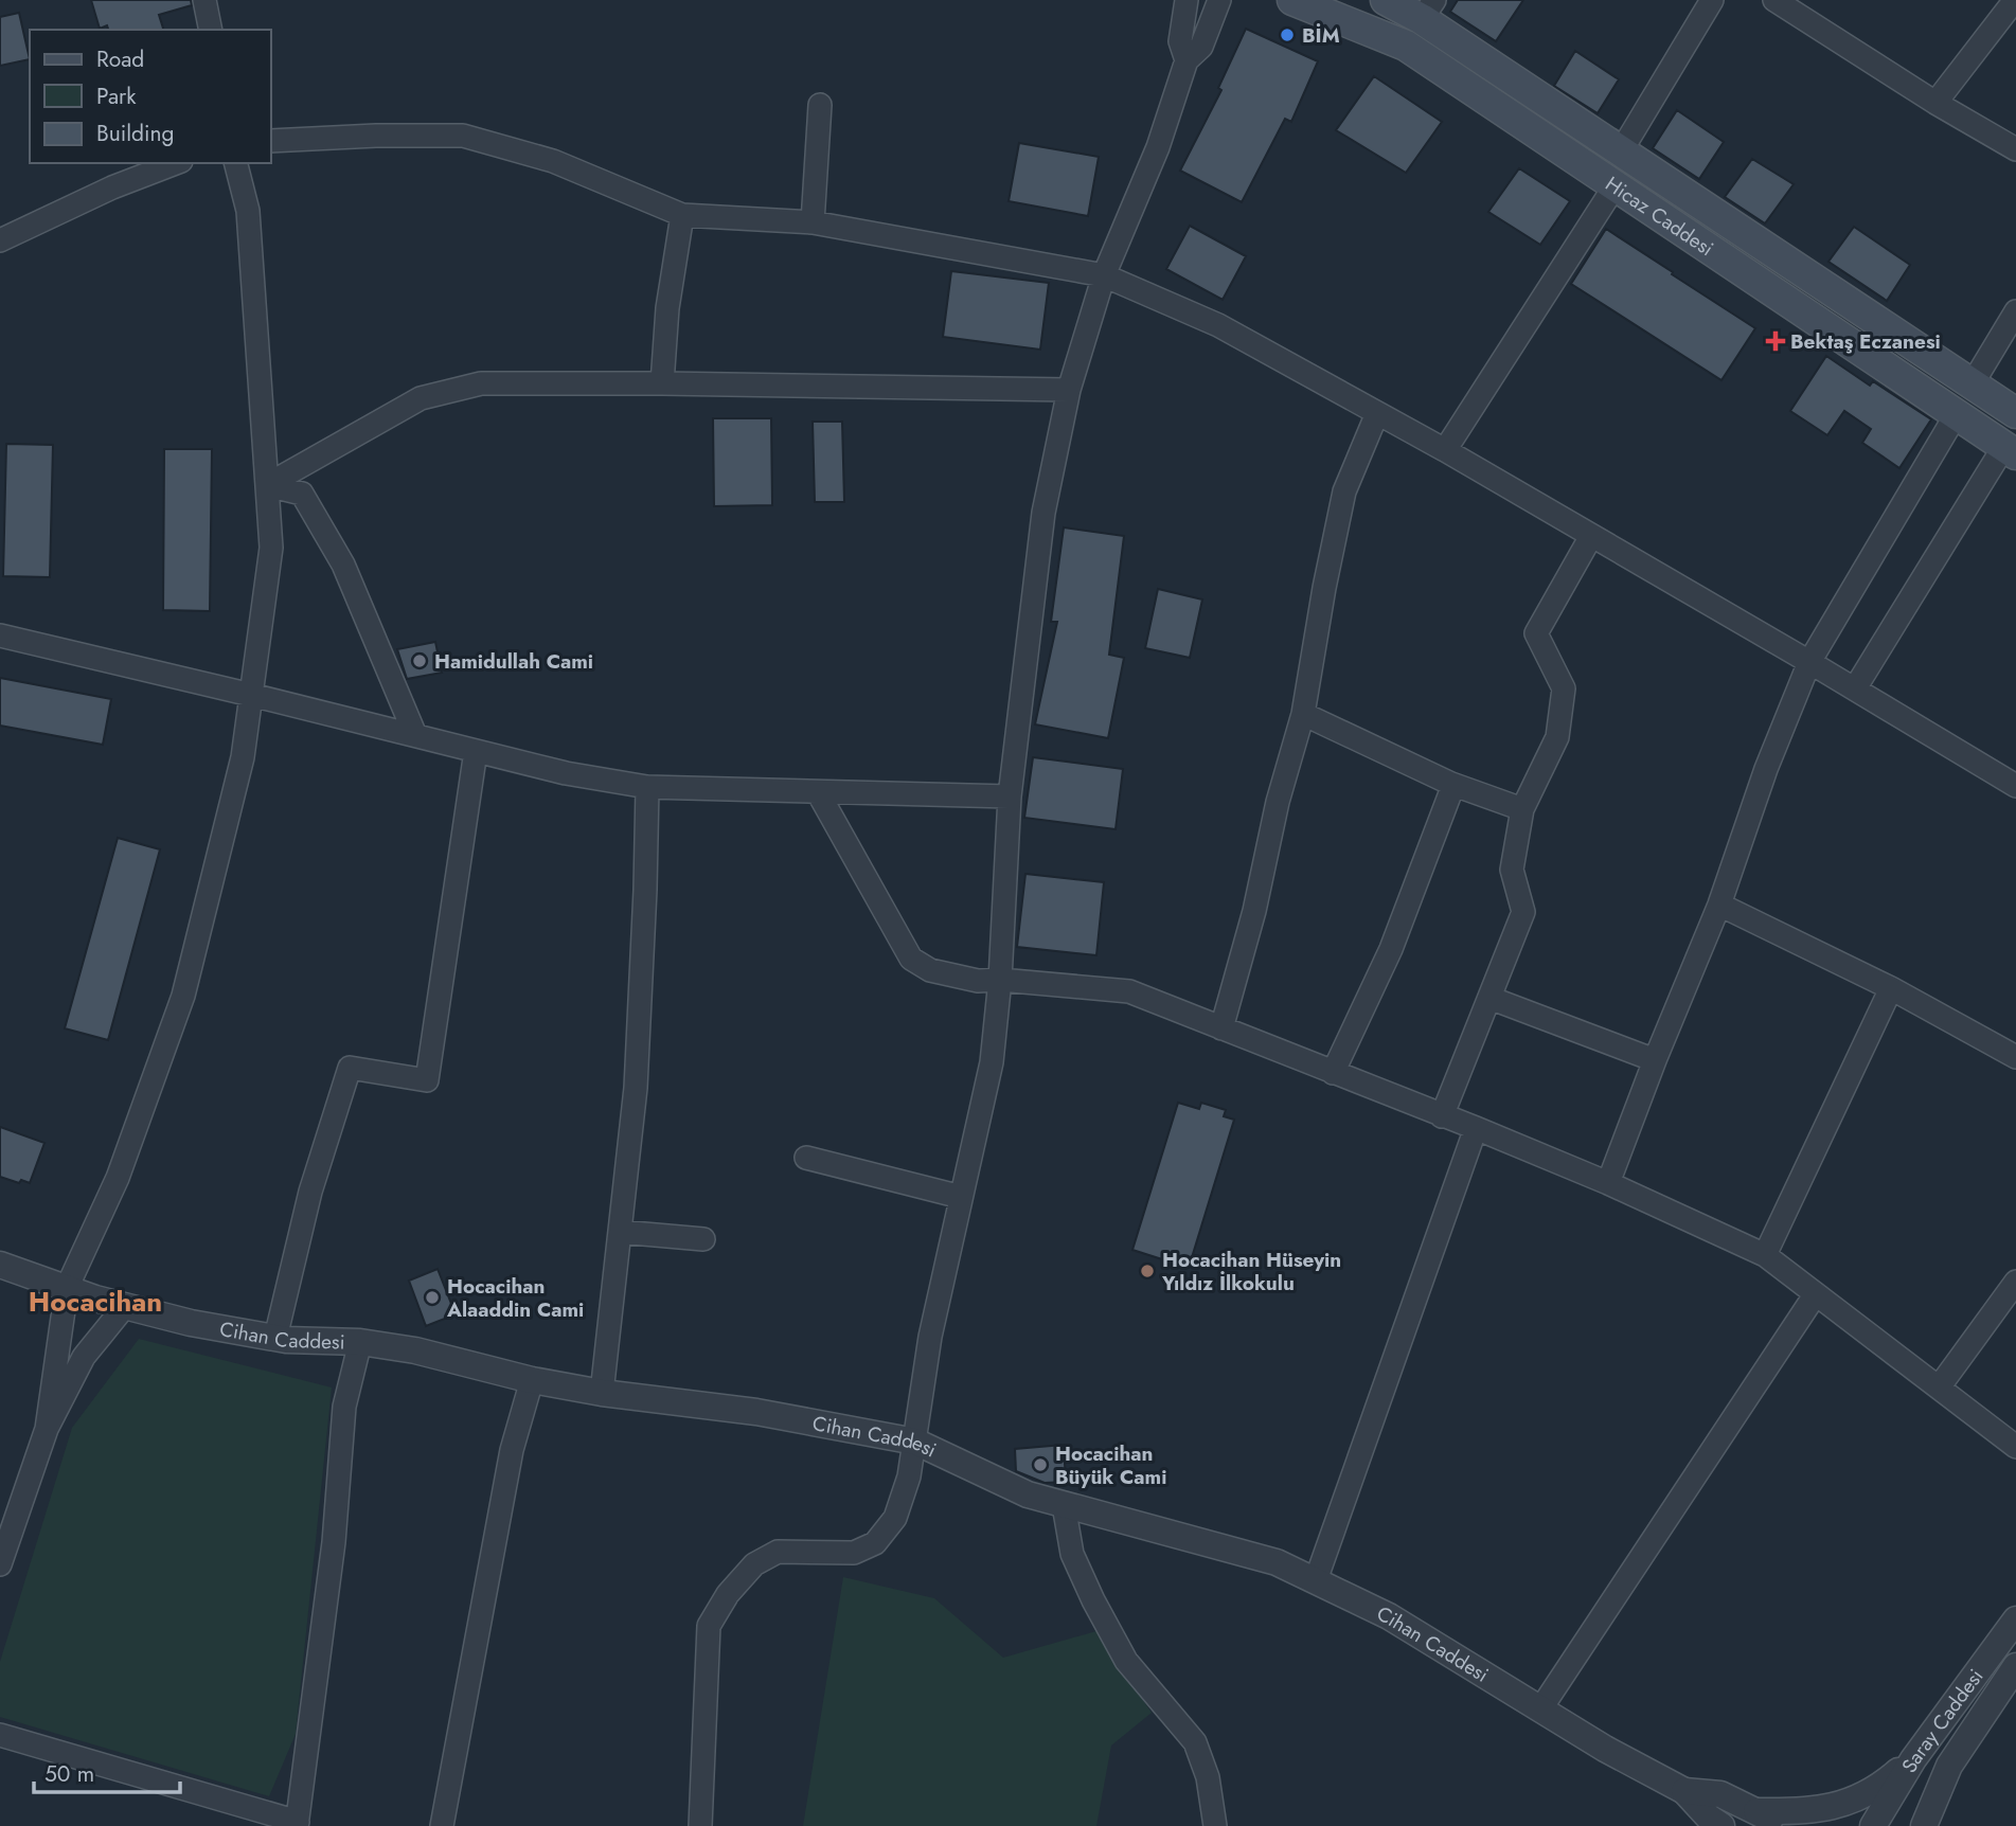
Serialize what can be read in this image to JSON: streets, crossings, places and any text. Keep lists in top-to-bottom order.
{
  "streets": {
    "main road": ["Hicaz Caddesi"],
    "street": ["Cihan Caddesi", "Saray Caddesi"]
  },
  "districts": ["Hocacihan"],
  "places": {
    "other": [
      "BİM",
      "Hamidullah Cami",
      "Hocacihan Hüseyin Yıldız İlkokulu",
      "Hocacihan Alaaddin Cami",
      "Hocacihan Büyük Cami"
    ],
    "health": ["Bektaş Eczanesi"]
  },
  "legend": ["Road", "Park", "Building"],
  "scale_bar": "50 m"
}
